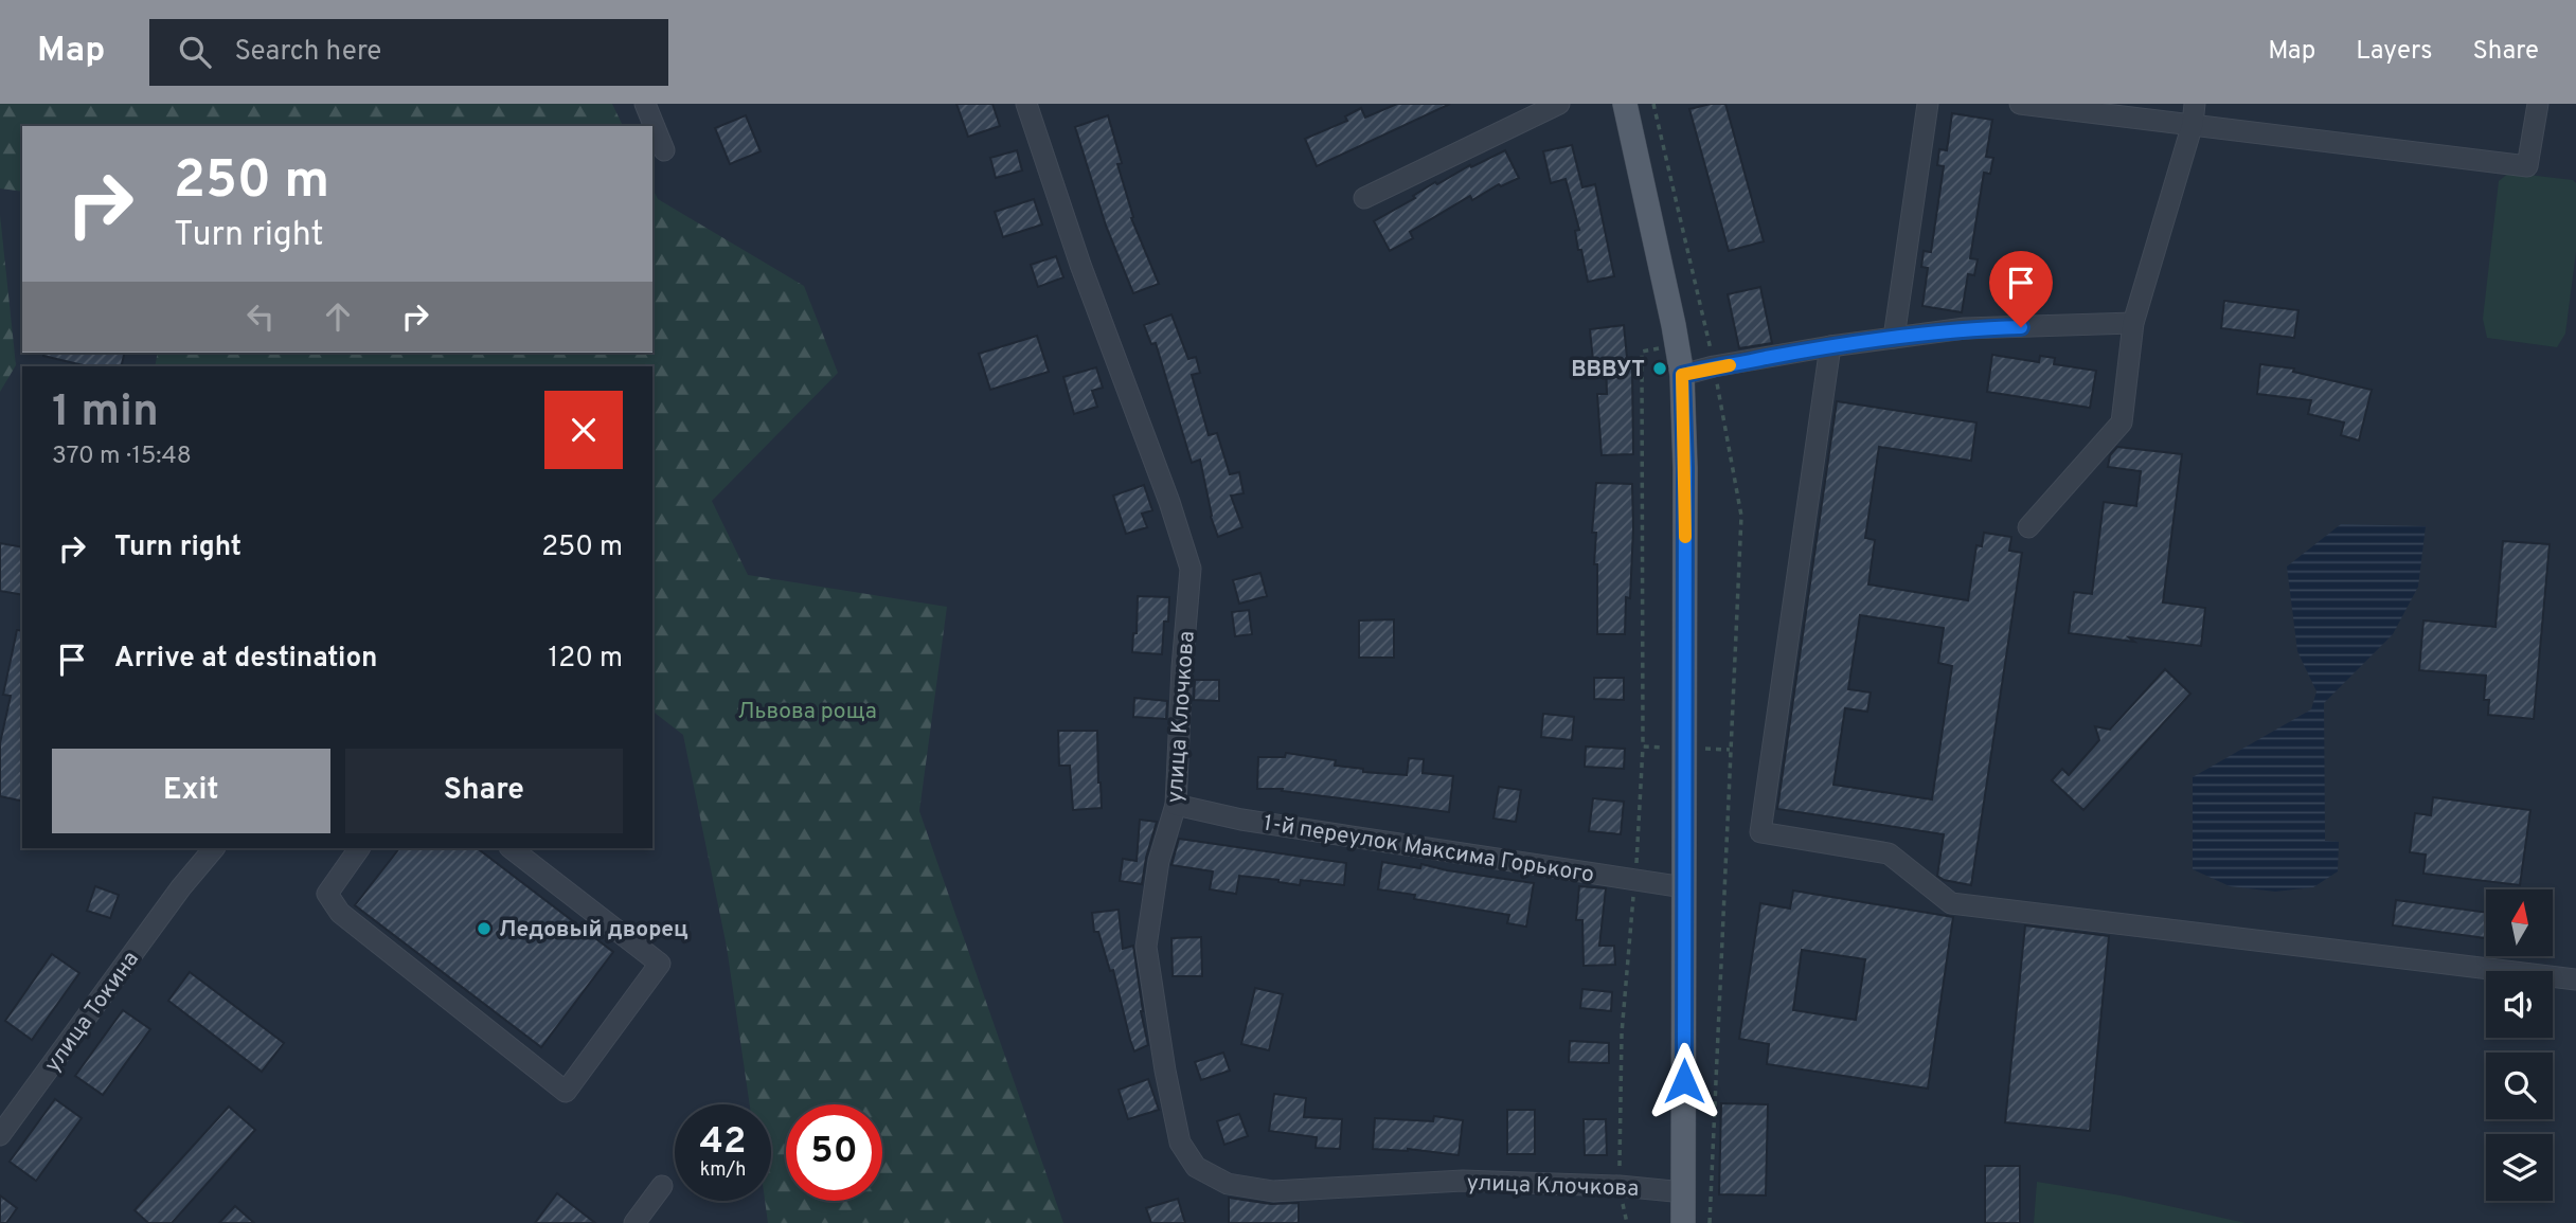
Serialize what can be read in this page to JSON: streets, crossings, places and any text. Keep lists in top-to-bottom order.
{
  "streets": {
    "street": ["улица Клочкова", "1-й переулок Максима Горького", "улица Токина"]
  },
  "crossings": [
    ["улица Клочкова", "1-й переулок Максима Горького"]
  ],
  "parks": ["Львова роща"],
  "places": ["ВВВУТ", "Ледовый дворец"],
  "north": "top",
  "page": {
    "header": "Map",
    "search": "Search here",
    "nav": ["Map", "Layers", "Share"],
    "turn": ["250 m", "Turn right"],
    "heading": ["1 min", "370 m · 15:48"],
    "list": [
      {
        "name": "Turn right",
        "value": "250 m"
      },
      {
        "name": "Arrive at destination",
        "value": "120 m"
      }
    ],
    "buttons": ["Exit", "Share"],
    "speed": "42 km/h",
    "limit": "50"
  }
}
